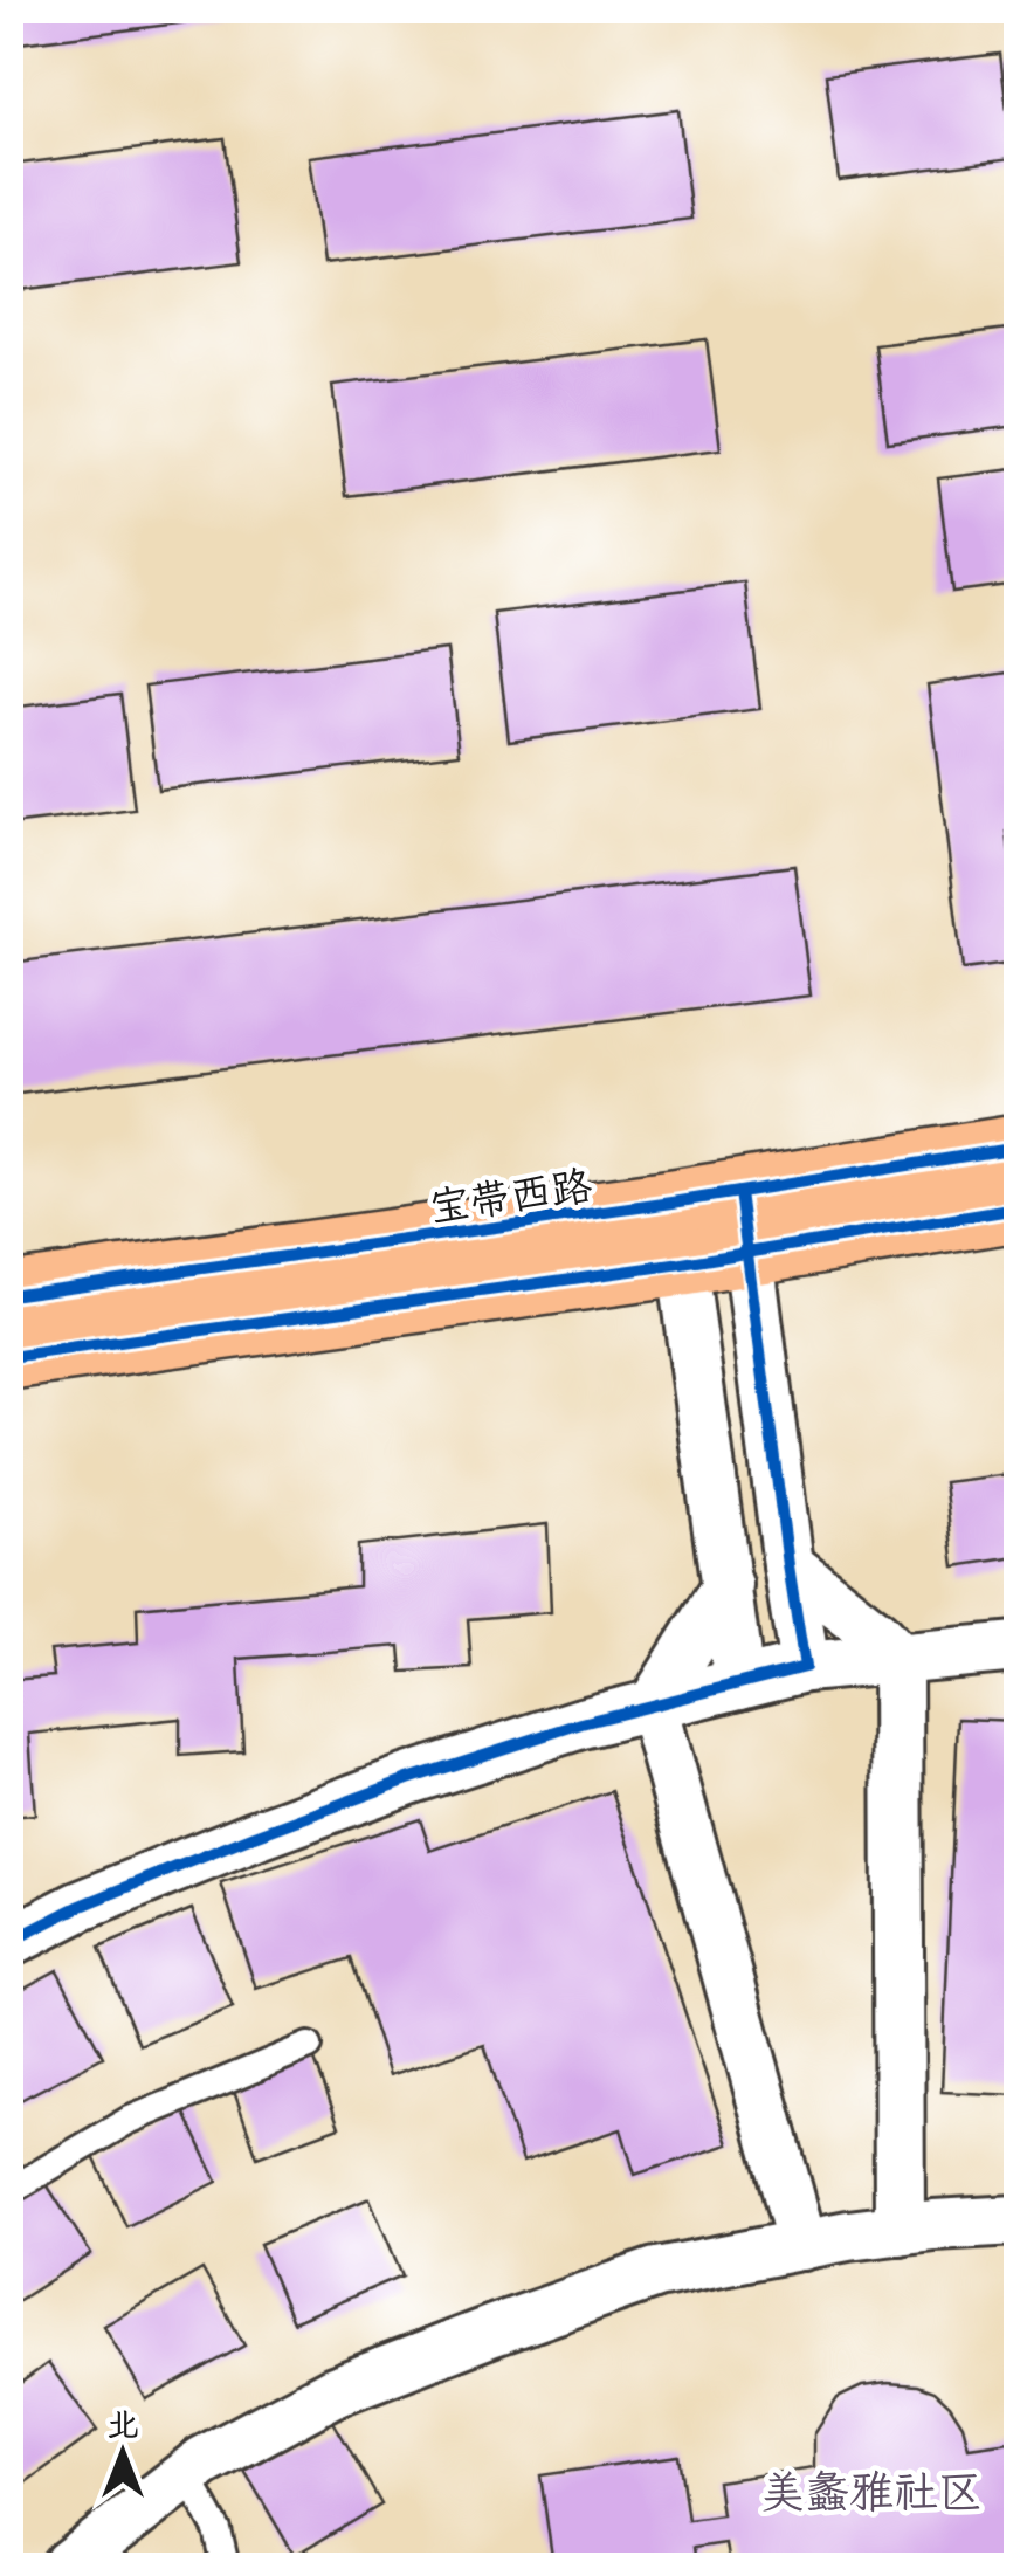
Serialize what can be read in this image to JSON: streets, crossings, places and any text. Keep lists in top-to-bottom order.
{
  "streets": {
    "main road": ["宝带西路"]
  },
  "districts": ["美蠡雅社区"],
  "north": "top"
}
